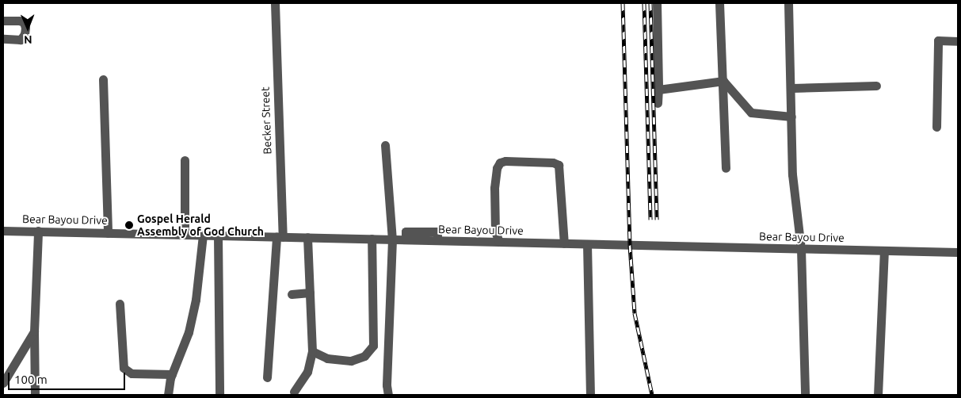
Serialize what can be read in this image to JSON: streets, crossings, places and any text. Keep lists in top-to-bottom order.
{
  "streets": {
    "street": ["Becker Street", "Bear Bayou Drive"]
  },
  "crossings": [
    ["Becker Street", "Bear Bayou Drive"]
  ],
  "places": ["Gospel Herald Assembly of God Church"],
  "scale_bar": "100 m",
  "north": "bottom"
}
